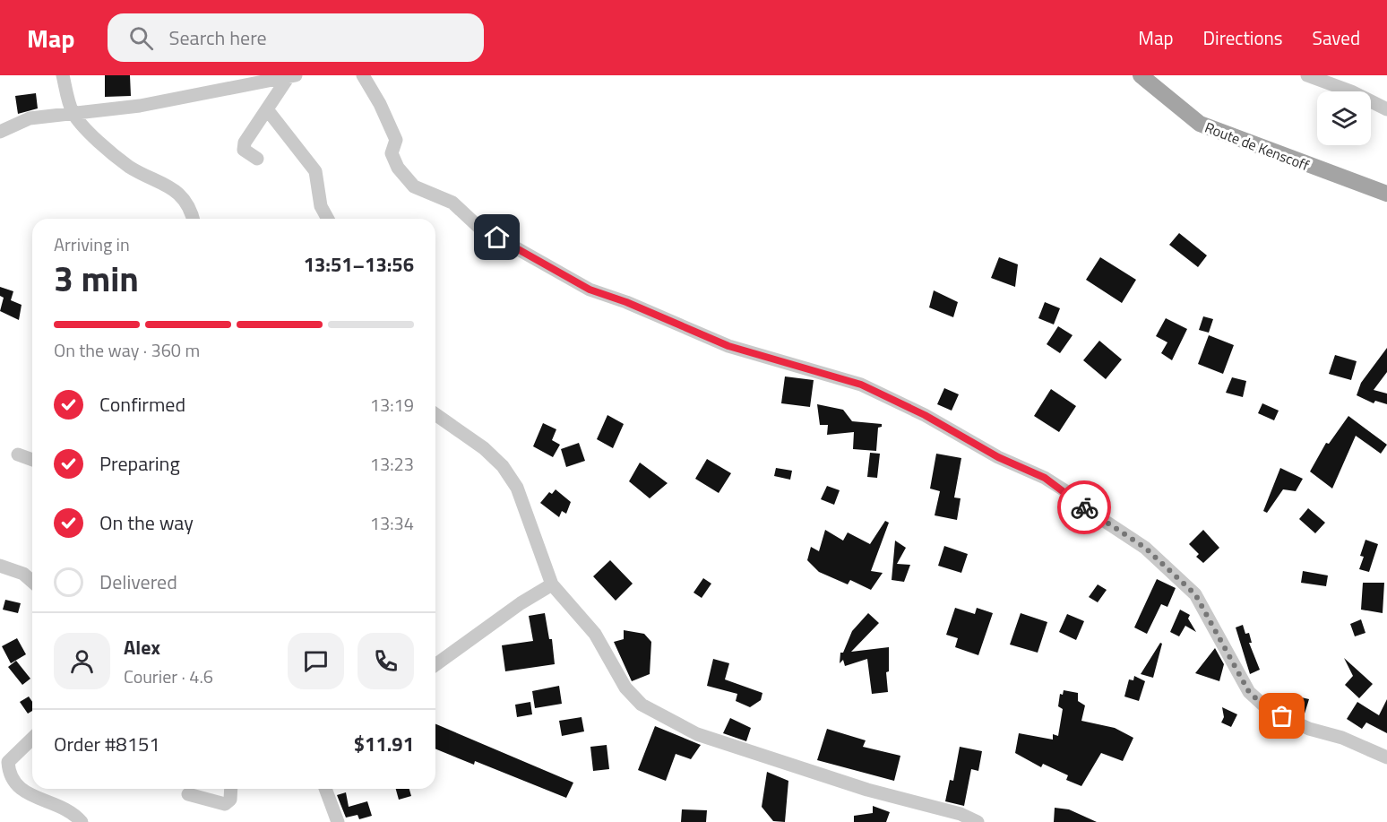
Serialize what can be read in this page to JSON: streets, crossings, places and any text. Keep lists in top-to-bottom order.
{
  "streets": {
    "main road": ["Route de Kenscoff"]
  },
  "page": {
    "header": "Map",
    "search": "Search here",
    "nav": ["Map", "Directions", "Saved"],
    "heading": ["3 min", "Arriving in", "13:51–13:56"],
    "panel": [
      "Alex",
      "Courier · 4.6",
      "Order #8151",
      "$11.91"
    ],
    "bar": "On the way · 360 m",
    "list": [
      ["Confirmed", "13:19"],
      ["Preparing", "13:23"],
      ["On the way", "13:34"],
      "Delivered"
    ]
  }
}
